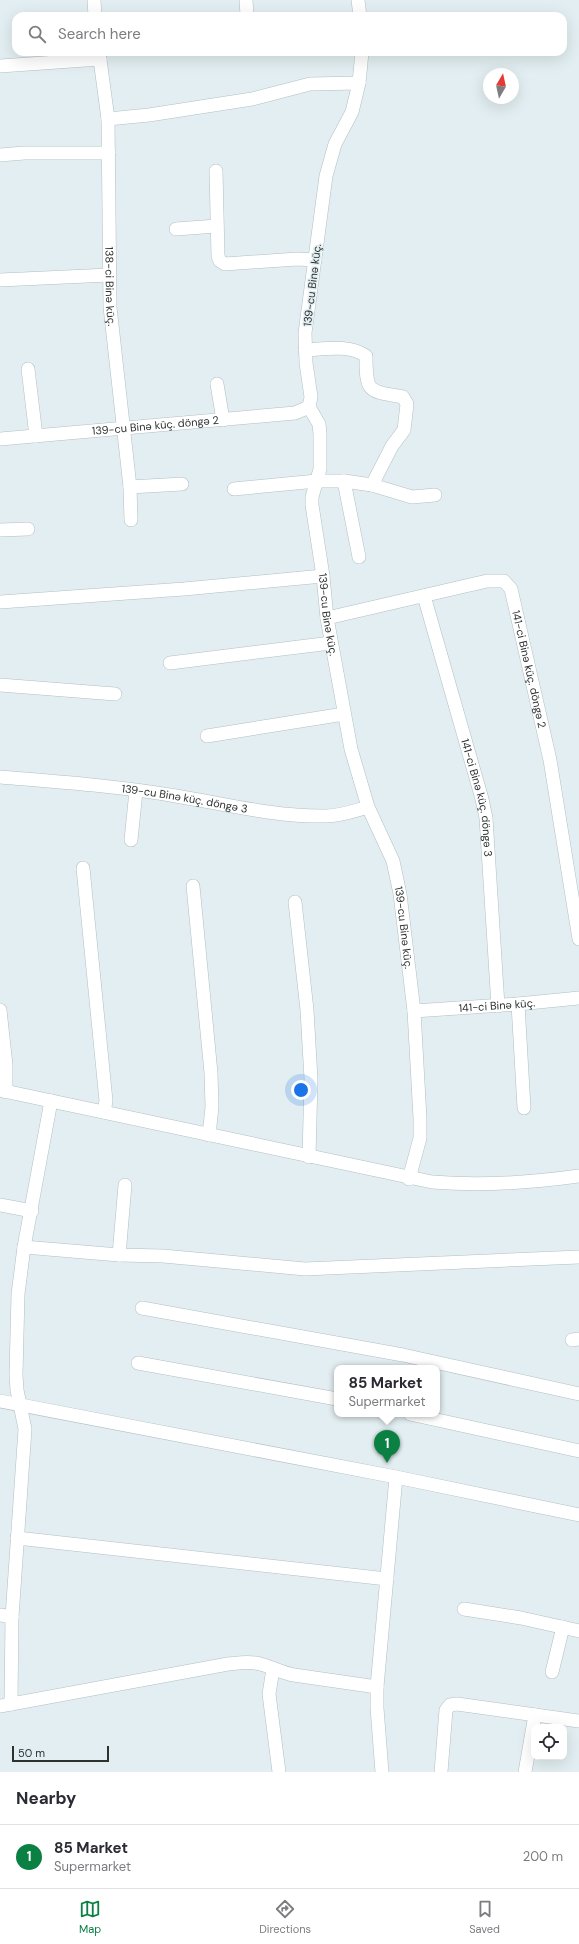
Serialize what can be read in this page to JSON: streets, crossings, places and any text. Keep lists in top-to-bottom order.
{
  "streets": {
    "street": [
      "139-cu Binə küç.",
      "138-ci Binə küç.",
      "139-cu Binə küç. döngə 2",
      "141-ci Binə küç. döngə 2",
      "141-ci Binə küç. döngə 3",
      "139-cu Binə küç. döngə 3",
      "141-ci Binə küç."
    ]
  },
  "crossings": [
    ["139-cu Binə küç.", "139-cu Binə küç. döngə 2"],
    ["139-cu Binə küç.", "141-ci Binə küç. döngə 2"],
    ["139-cu Binə küç.", "139-cu Binə küç. döngə 3"],
    ["139-cu Binə küç.", "141-ci Binə küç."],
    ["138-ci Binə küç.", "139-cu Binə küç. döngə 2"],
    ["141-ci Binə küç. döngə 2", "141-ci Binə küç. döngə 3"],
    ["141-ci Binə küç. döngə 3", "141-ci Binə küç."]
  ],
  "scale_bar": "50 m",
  "north": "top",
  "page": {
    "search": "Search here",
    "popup": ["85 Market", "Supermarket"],
    "pins": "1",
    "scale": "50 m",
    "heading": "Nearby",
    "list": [
      {
        "mark": "1",
        "name": "85 Market",
        "note": "Supermarket",
        "value": "200 m"
      }
    ],
    "nav": ["Map", "Directions", "Saved"]
  }
}
